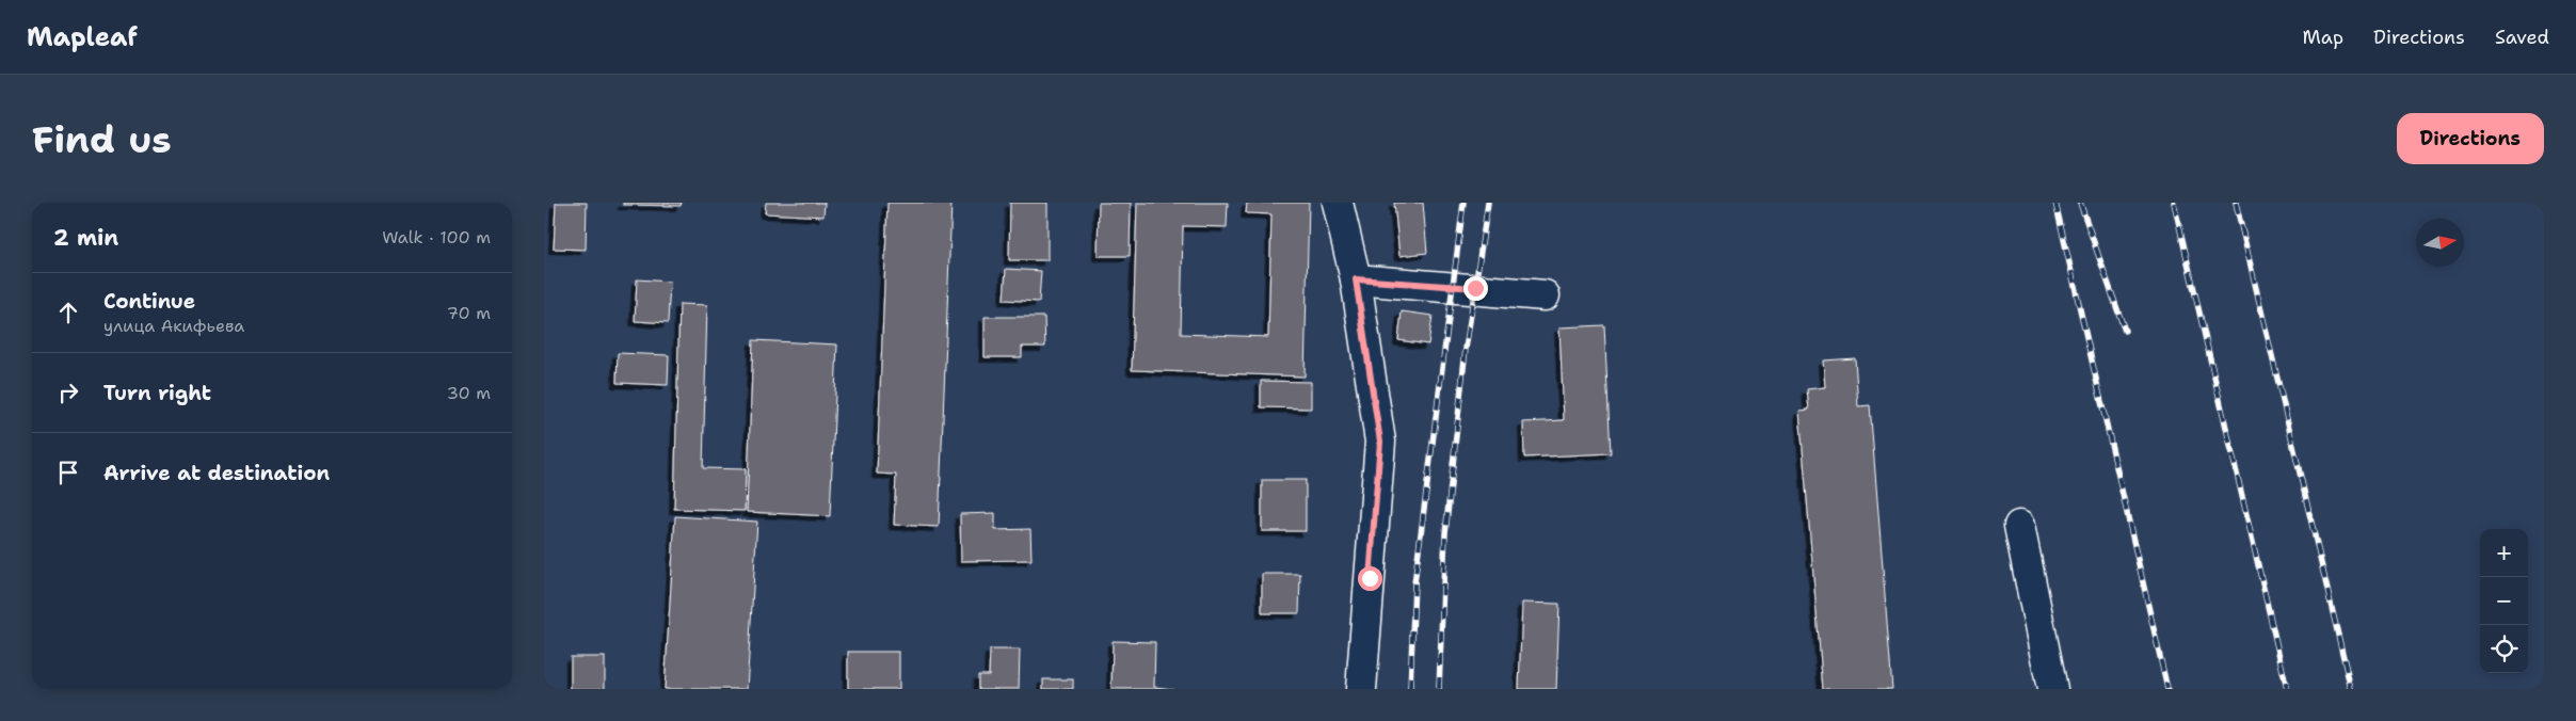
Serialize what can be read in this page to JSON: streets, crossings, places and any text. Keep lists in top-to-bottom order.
{
  "north": "right",
  "page": {
    "header": "Mapleaf",
    "nav": ["Map", "Directions", "Saved"],
    "buttons": "Directions",
    "title": "Find us",
    "heading": ["2 min", "Walk · 100 m"],
    "list": [
      ["Continue", "улица Акифьева", "70 m"],
      ["Turn right", "30 m"],
      "Arrive at destination"
    ],
    "map_buttons": ["+", "−"]
  }
}
